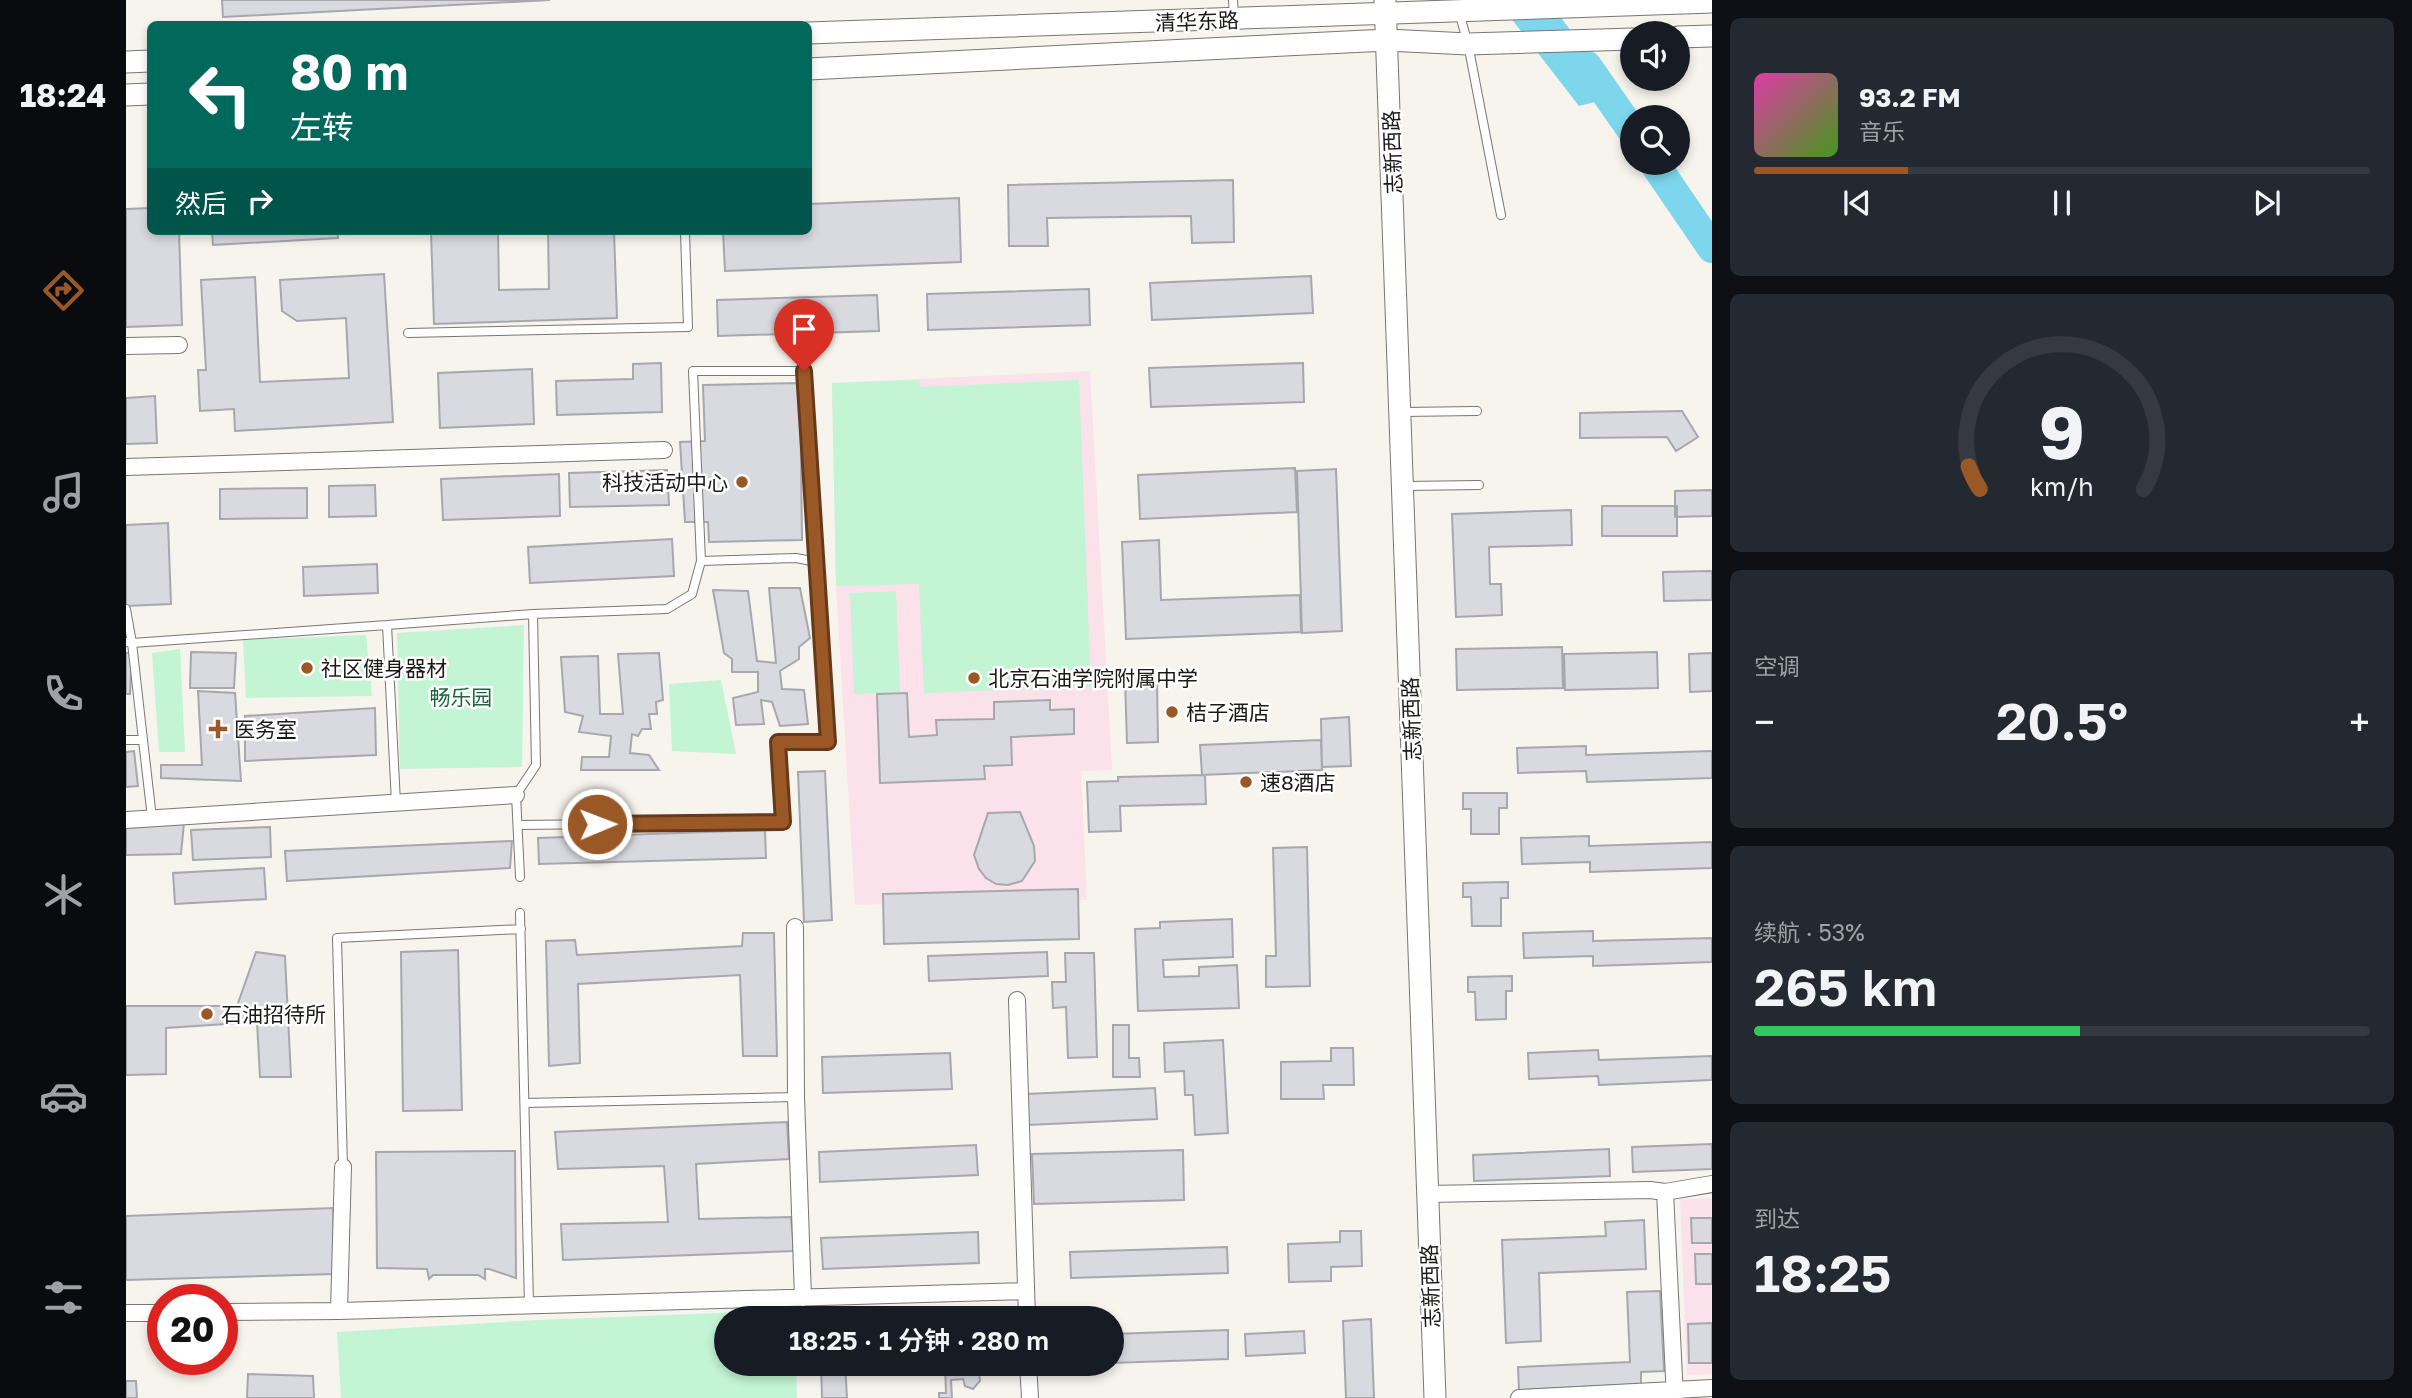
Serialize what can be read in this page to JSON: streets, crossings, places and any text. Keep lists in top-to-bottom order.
{
  "streets": {
    "main road": ["清华东路", "志新西路"]
  },
  "crossings": [
    ["清华东路", "志新西路"]
  ],
  "parks": ["畅乐园"],
  "places": {
    "other": [
      "科技活动中心",
      "社区健身器材",
      "北京石油学院附属中学",
      "桔子酒店",
      "速8酒店",
      "石油招待所"
    ],
    "health": ["医务室"]
  },
  "page": {
    "tabs": "18:24",
    "turn": ["80 m", "左转"],
    "song": ["93.2 FM", "音乐"],
    "then": "然后",
    "tile": [
      "空调",
      ["续航 · 53%", "265 km"],
      ["到达", "18:25"]
    ],
    "heat": ["−", "20.5°", "+"],
    "limit": "20",
    "trip": "18:25 · 1 分钟 · 280 m",
    "gauge": ["9", "km/h"]
  }
}
